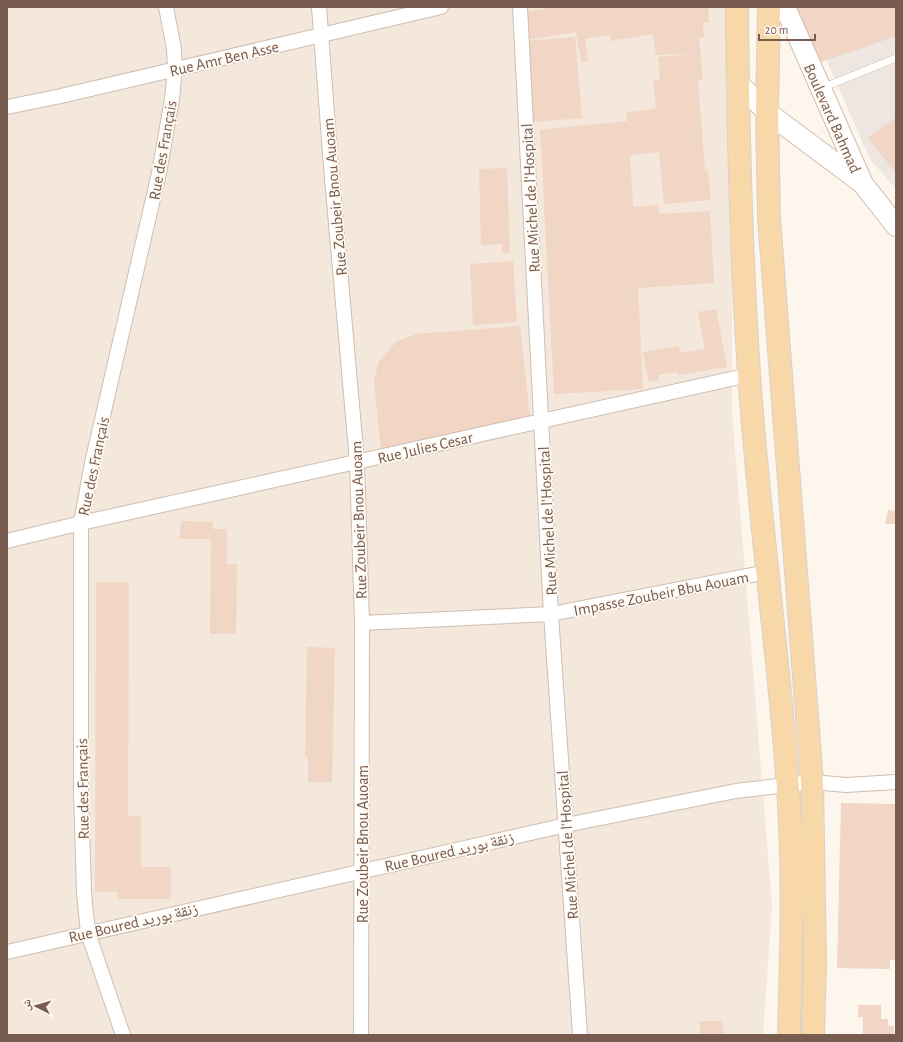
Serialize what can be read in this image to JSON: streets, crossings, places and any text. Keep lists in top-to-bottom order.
{
  "streets": {
    "main road": ["Boulevard Bahmad"],
    "street": [
      "Rue Amr Ben Asse",
      "Rue des Français",
      "Rue Zoubeir Bnou Auoam",
      "Rue Michel de l'Hospital",
      "Rue Julies Cesar",
      "Impasse Zoubeir Bbu Aouam",
      "Rue Boured زنقة بوريد"
    ]
  },
  "crossings": [
    ["Rue Amr Ben Asse", "Rue des Français"],
    ["Rue Amr Ben Asse", "Rue Zoubeir Bnou Auoam"],
    ["Rue des Français", "Rue Julies Cesar"],
    ["Rue des Français", "Rue Boured زنقة بوريد"],
    ["Rue Zoubeir Bnou Auoam", "Rue Julies Cesar"],
    ["Rue Zoubeir Bnou Auoam", "Impasse Zoubeir Bbu Aouam"],
    ["Rue Zoubeir Bnou Auoam", "Rue Boured زنقة بوريد"],
    ["Rue Michel de l'Hospital", "Rue Julies Cesar"],
    ["Rue Michel de l'Hospital", "Impasse Zoubeir Bbu Aouam"],
    ["Rue Michel de l'Hospital", "Rue Boured زنقة بوريد"]
  ],
  "scale_bar": "20 m",
  "north": "left"
}
